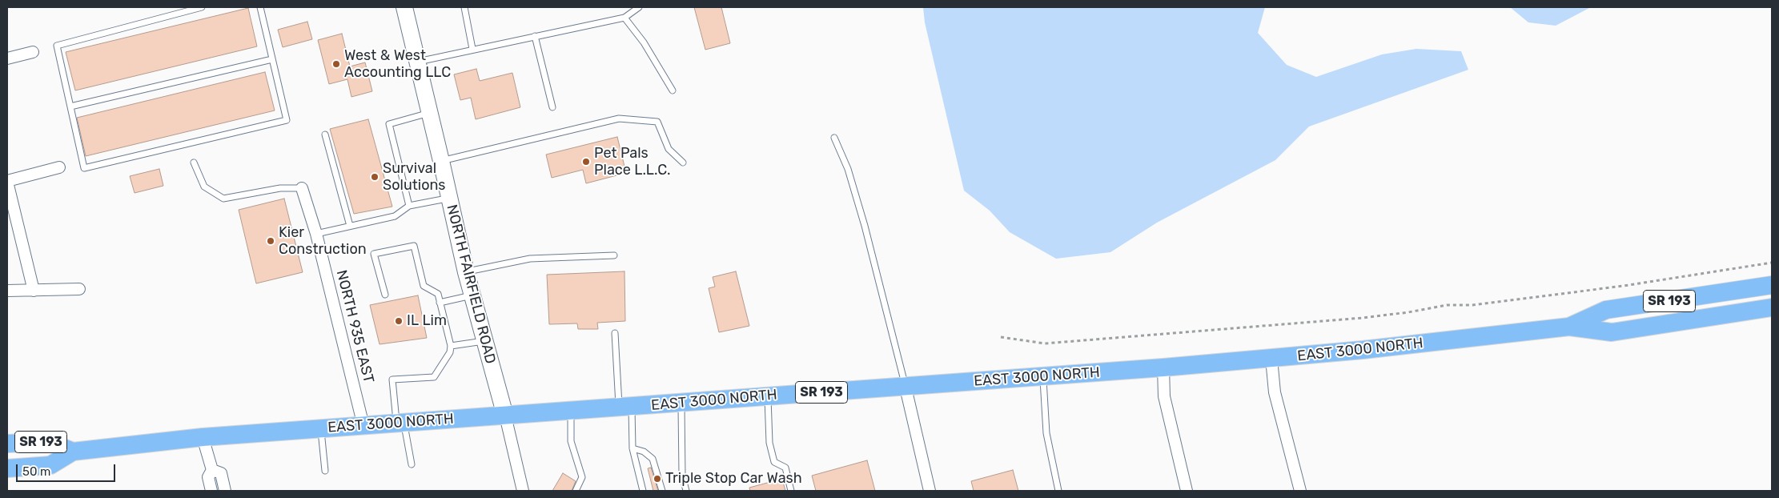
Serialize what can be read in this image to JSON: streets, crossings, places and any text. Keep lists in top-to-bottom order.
{
  "streets": {
    "main road": ["NORTH FAIRFIELD ROAD", "SR 193", "EAST 3000 NORTH"],
    "street": ["NORTH 935 EAST"]
  },
  "crossings": [
    ["NORTH FAIRFIELD ROAD", "EAST 3000 NORTH"],
    ["NORTH 935 EAST", "EAST 3000 NORTH"]
  ],
  "places": [
    "West & West Accounting LLC",
    "Pet Pals Place L.L.C.",
    "Survival Solutions",
    "Kier Construction",
    "IL Lim",
    "Triple Stop Car Wash"
  ],
  "scale_bar": "50 m"
}
